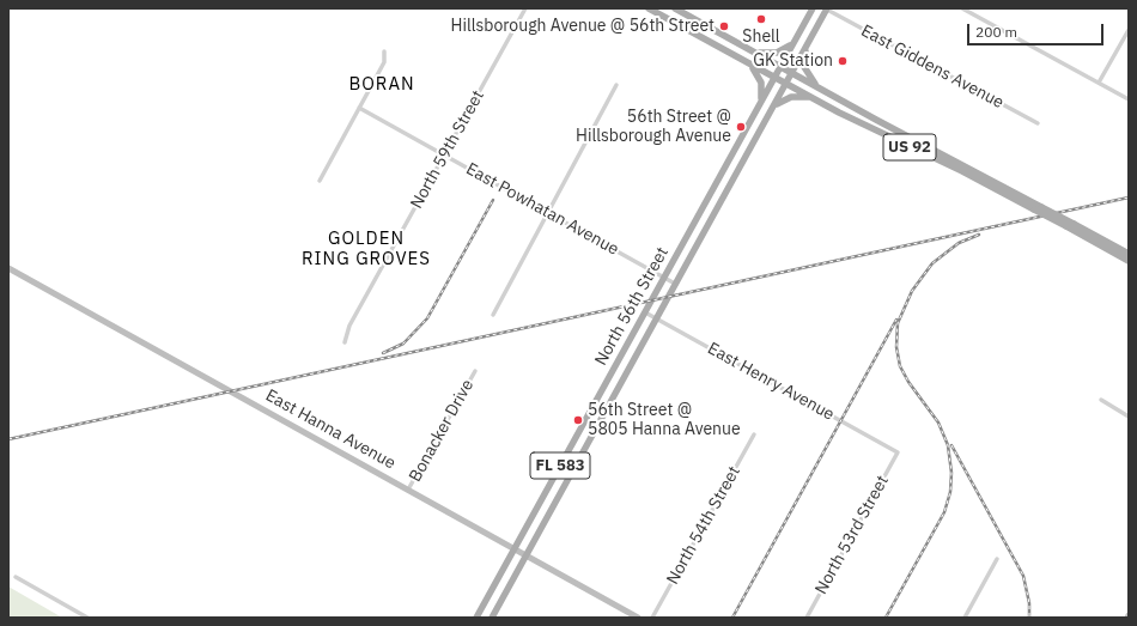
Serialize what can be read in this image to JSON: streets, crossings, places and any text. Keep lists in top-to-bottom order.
{
  "streets": {
    "main road": ["US 92", "North 56th Street", "FL 583"],
    "street": [
      "East Giddens Avenue",
      "North 59th Street",
      "East Powhatan Avenue",
      "East Henry Avenue",
      "East Hanna Avenue",
      "Bonacker Drive",
      "North 54th Street",
      "North 53rd Street"
    ]
  },
  "crossings": [
    ["East Giddens Avenue", "North 56th Street"],
    ["US 92", "North 56th Street"],
    ["North 59th Street", "East Powhatan Avenue"],
    ["East Powhatan Avenue", "North 56th Street"],
    ["North 56th Street", "East Henry Avenue"],
    ["North 56th Street", "East Hanna Avenue"],
    ["East Henry Avenue", "North 53rd Street"],
    ["East Hanna Avenue", "Bonacker Drive"]
  ],
  "districts": ["BORAN", "GOLDEN RING GROVES"],
  "places": [
    "Shell",
    "Hillsborough Avenue @ 56th Street",
    "GK Station",
    "56th Street @ Hillsborough Avenue",
    "56th Street @ 5805 Hanna Avenue"
  ],
  "scale_bar": "200 m"
}
